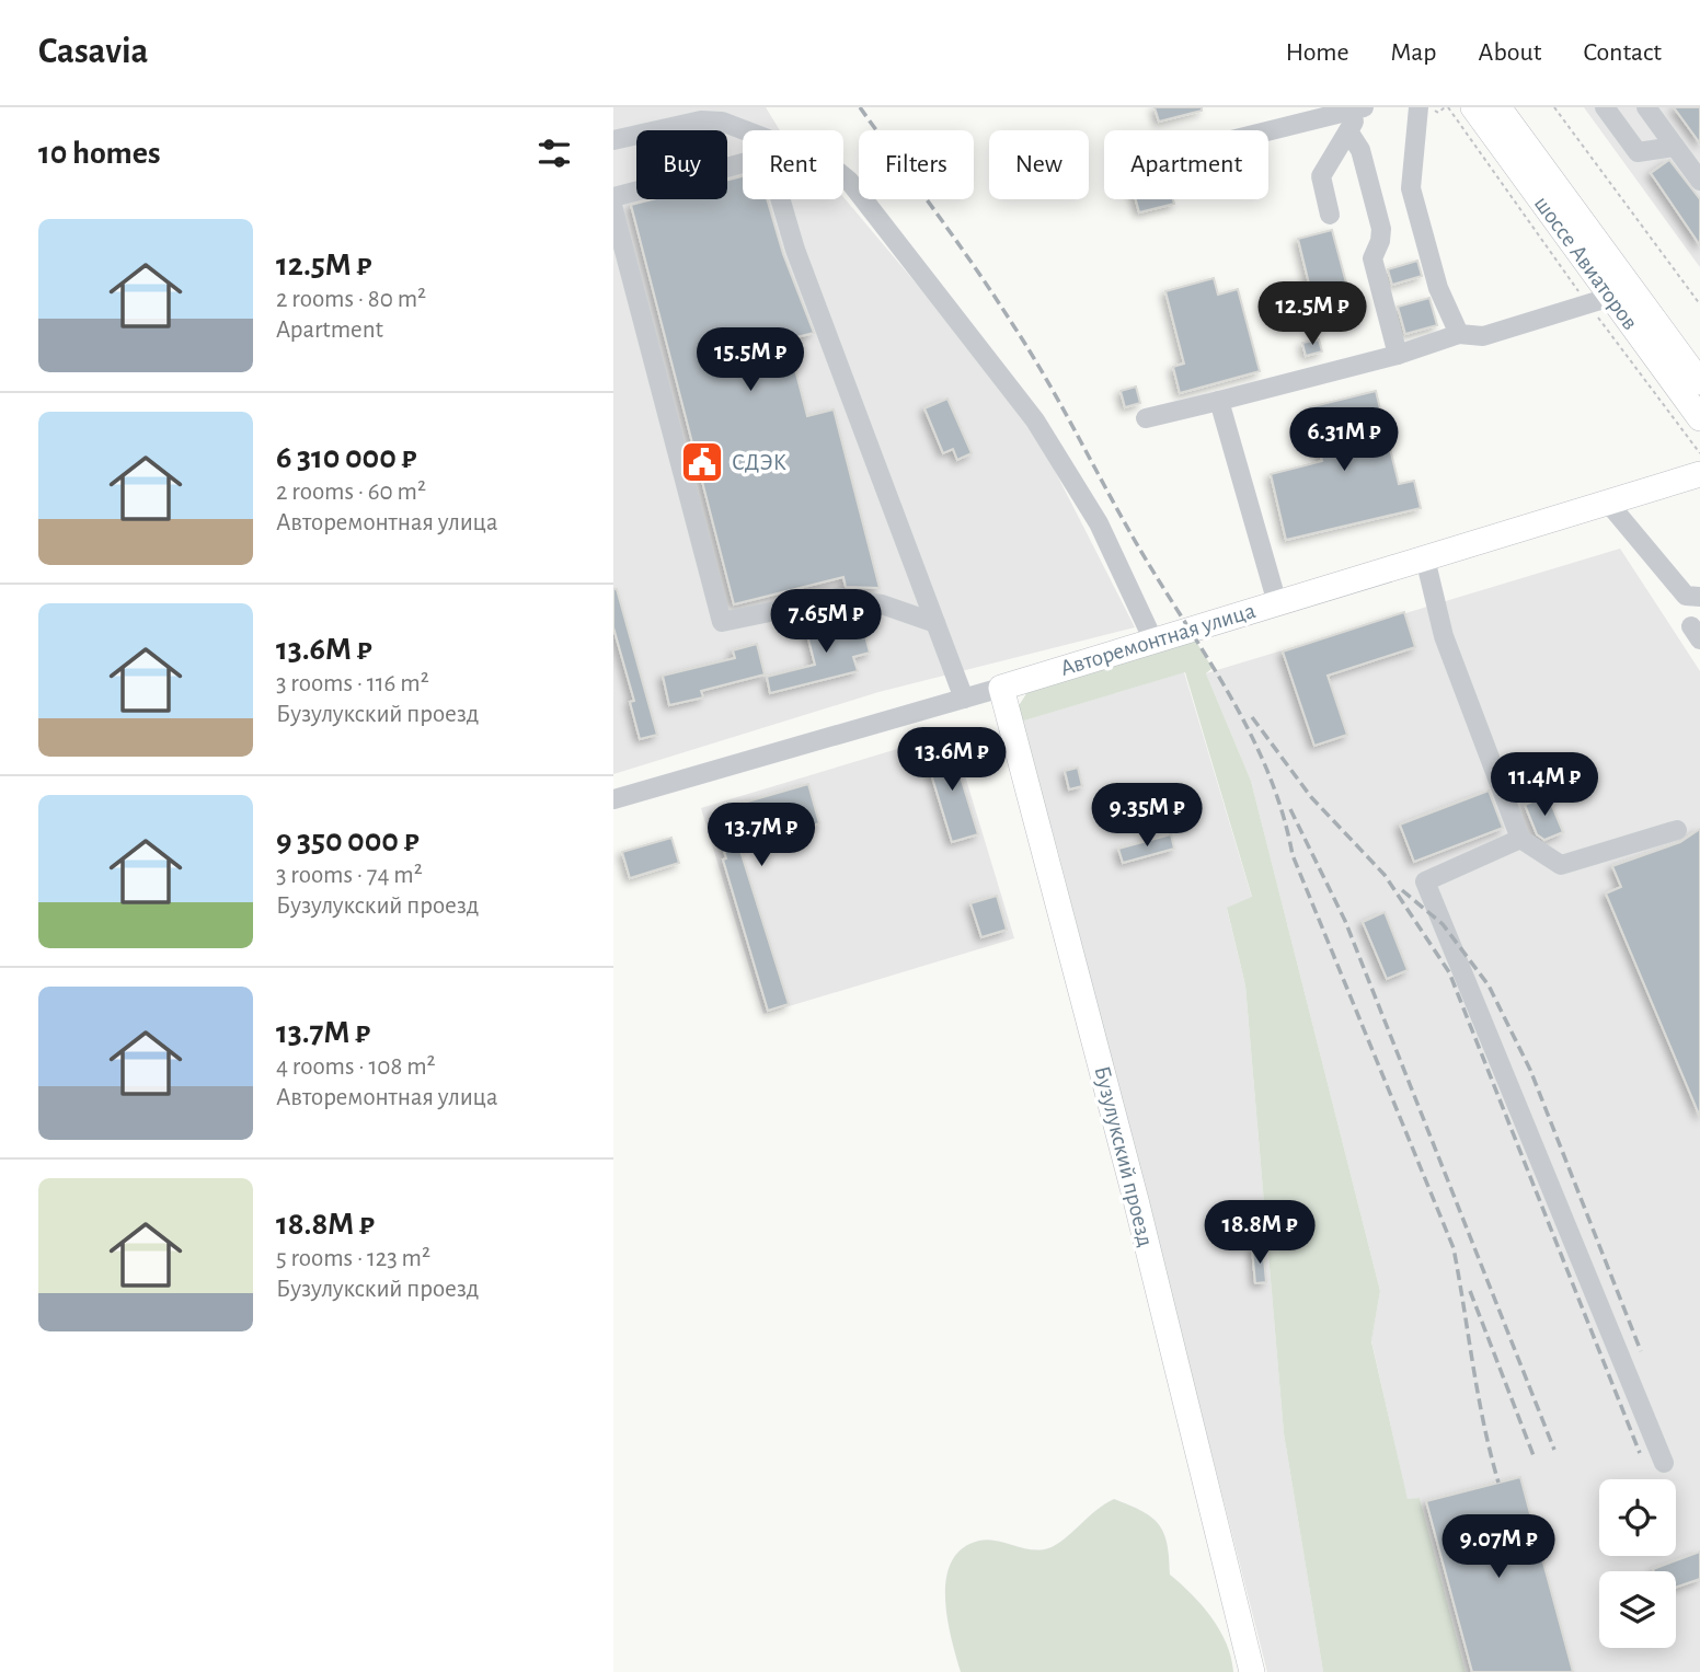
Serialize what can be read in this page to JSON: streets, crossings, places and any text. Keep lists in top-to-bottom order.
{
  "streets": {
    "main road": ["шоссе Авиаторов", "Авторемонтная улица", "Бузулукский проезд"]
  },
  "crossings": [
    ["Авторемонтная улица", "Бузулукский проезд"]
  ],
  "places": {
    "public building": ["СДЭК"]
  },
  "page": {
    "header": "Casavia",
    "nav": [
      "Home",
      "Map",
      "About",
      "Contact"
    ],
    "heading": "10 homes",
    "chip": [
      "Buy",
      "Rent",
      "Filters",
      "New",
      "Apartment"
    ],
    "list": [
      {
        "name": "12.5M ₽",
        "note": "2 rooms · 80 m² · Apartment"
      },
      {
        "name": "6 310 000 ₽",
        "note": "2 rooms · 60 m² · Авторемонтная улица"
      },
      {
        "name": "13.6M ₽",
        "note": "3 rooms · 116 m² · Бузулукский проезд"
      },
      {
        "name": "9 350 000 ₽",
        "note": "3 rooms · 74 m² · Бузулукский проезд"
      },
      {
        "name": "13.7M ₽",
        "note": "4 rooms · 108 m² · Авторемонтная улица"
      },
      {
        "name": "18.8M ₽",
        "note": "5 rooms · 123 m² · Бузулукский проезд"
      }
    ],
    "price": [
      "12.5M ₽",
      "15.5M ₽",
      "6.31M ₽",
      "7.65M ₽",
      "13.6M ₽",
      "11.4M ₽",
      "9.35M ₽",
      "13.7M ₽",
      "18.8M ₽",
      "9.07M ₽"
    ]
  }
}
